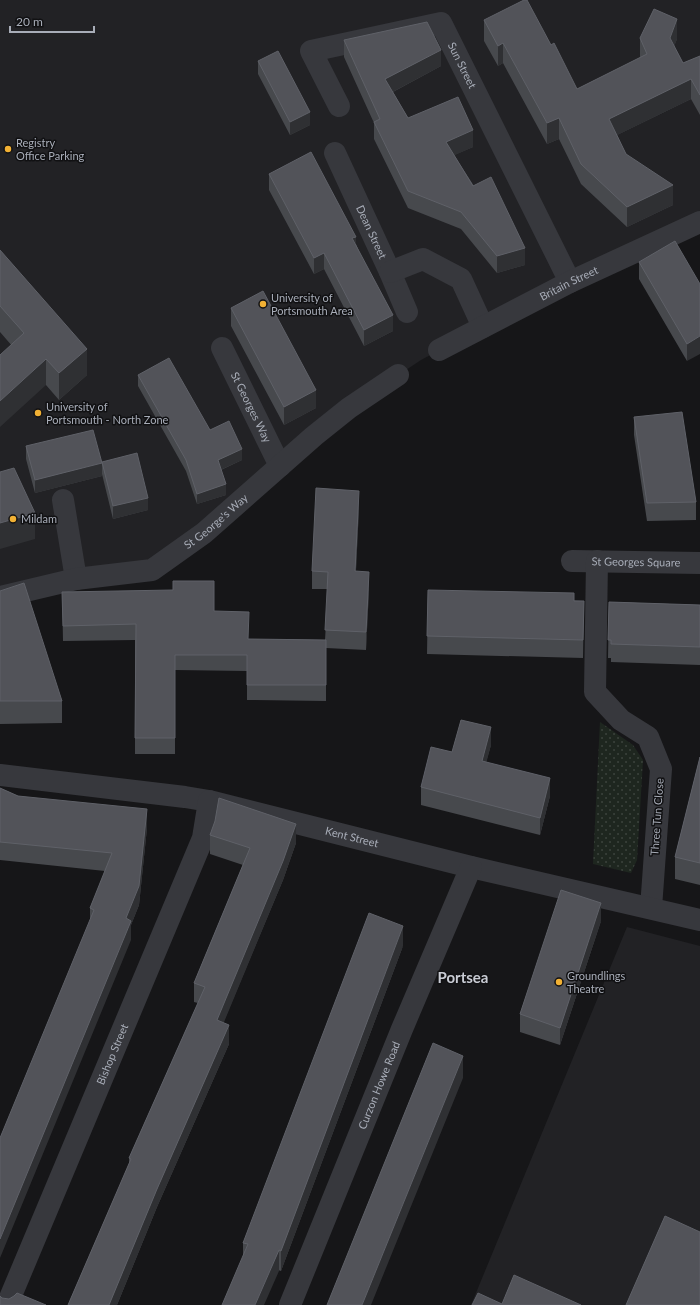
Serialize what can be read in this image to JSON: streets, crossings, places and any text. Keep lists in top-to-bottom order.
{
  "streets": {
    "street": [
      "Sun Street",
      "Dean Street",
      "Britain Street",
      "St Georges Way",
      "St George's Way",
      "St Georges Square",
      "Three Tun Close",
      "Kent Street",
      "Bishop Street",
      "Curzon Howe Road"
    ]
  },
  "crossings": [
    ["Sun Street", "Britain Street"],
    ["St Georges Way", "St George's Way"],
    ["St Georges Square", "Three Tun Close"],
    ["Three Tun Close", "Kent Street"],
    ["Kent Street", "Bishop Street"],
    ["Kent Street", "Curzon Howe Road"]
  ],
  "districts": ["Portsea"],
  "places": [
    "Registry Office Parking",
    "University of Portsmouth Area",
    "University of Portsmouth - North Zone",
    "Mildam",
    "Groundlings Theatre"
  ],
  "scale_bar": "20 m"
}
